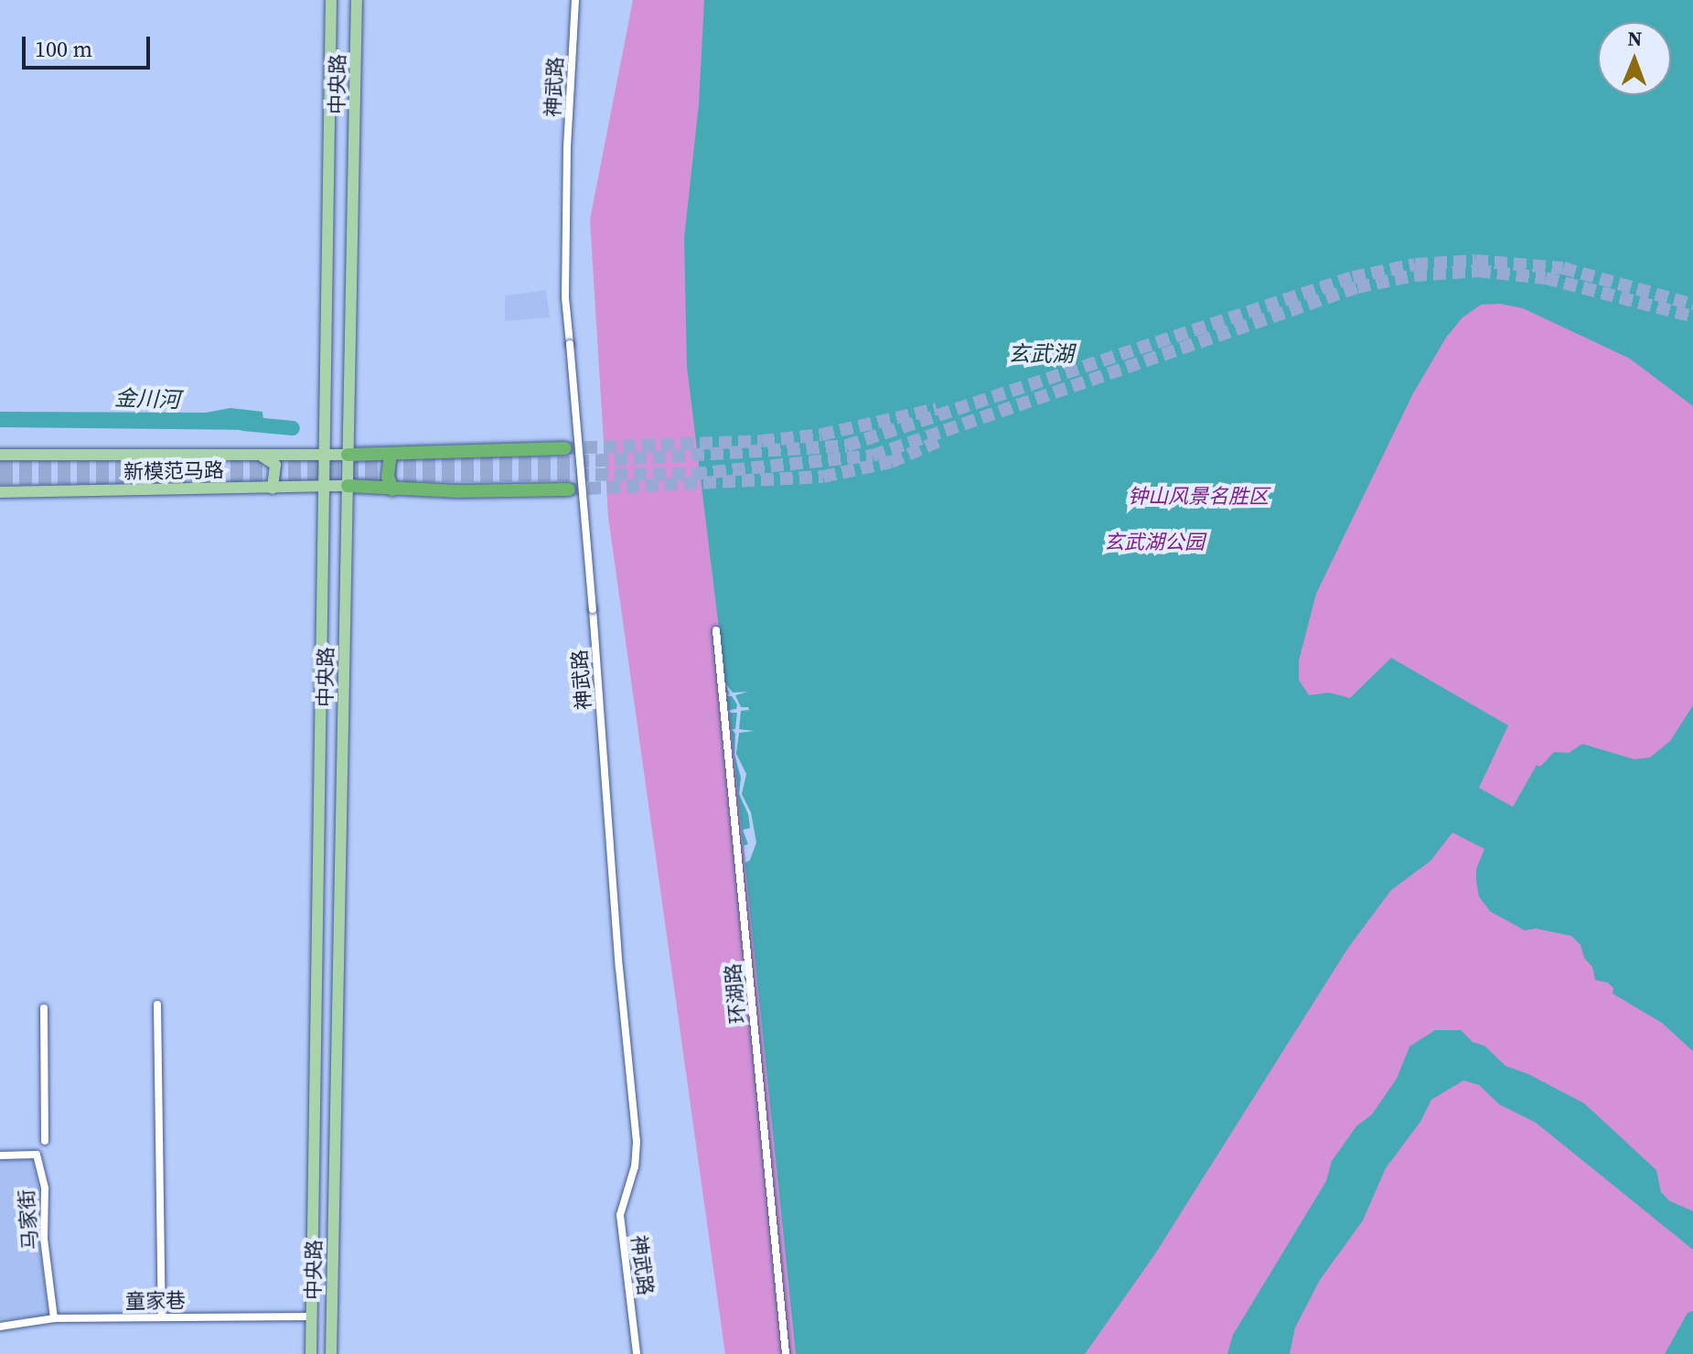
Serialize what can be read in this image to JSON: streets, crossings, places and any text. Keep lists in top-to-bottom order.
{
  "streets": {
    "main road": ["中央路", "新模范马路"],
    "street": [
      "神武路",
      "环湖路",
      "马家街",
      "童家巷"
    ]
  },
  "crossings": [
    ["中央路", "新模范马路"],
    ["中央路", "童家巷"],
    ["马家街", "童家巷"]
  ],
  "water": ["玄武湖", "金川河"],
  "parks": ["钟山风景名胜区", "玄武湖公园"],
  "scale_bar": "100 m",
  "north": "top"
}
